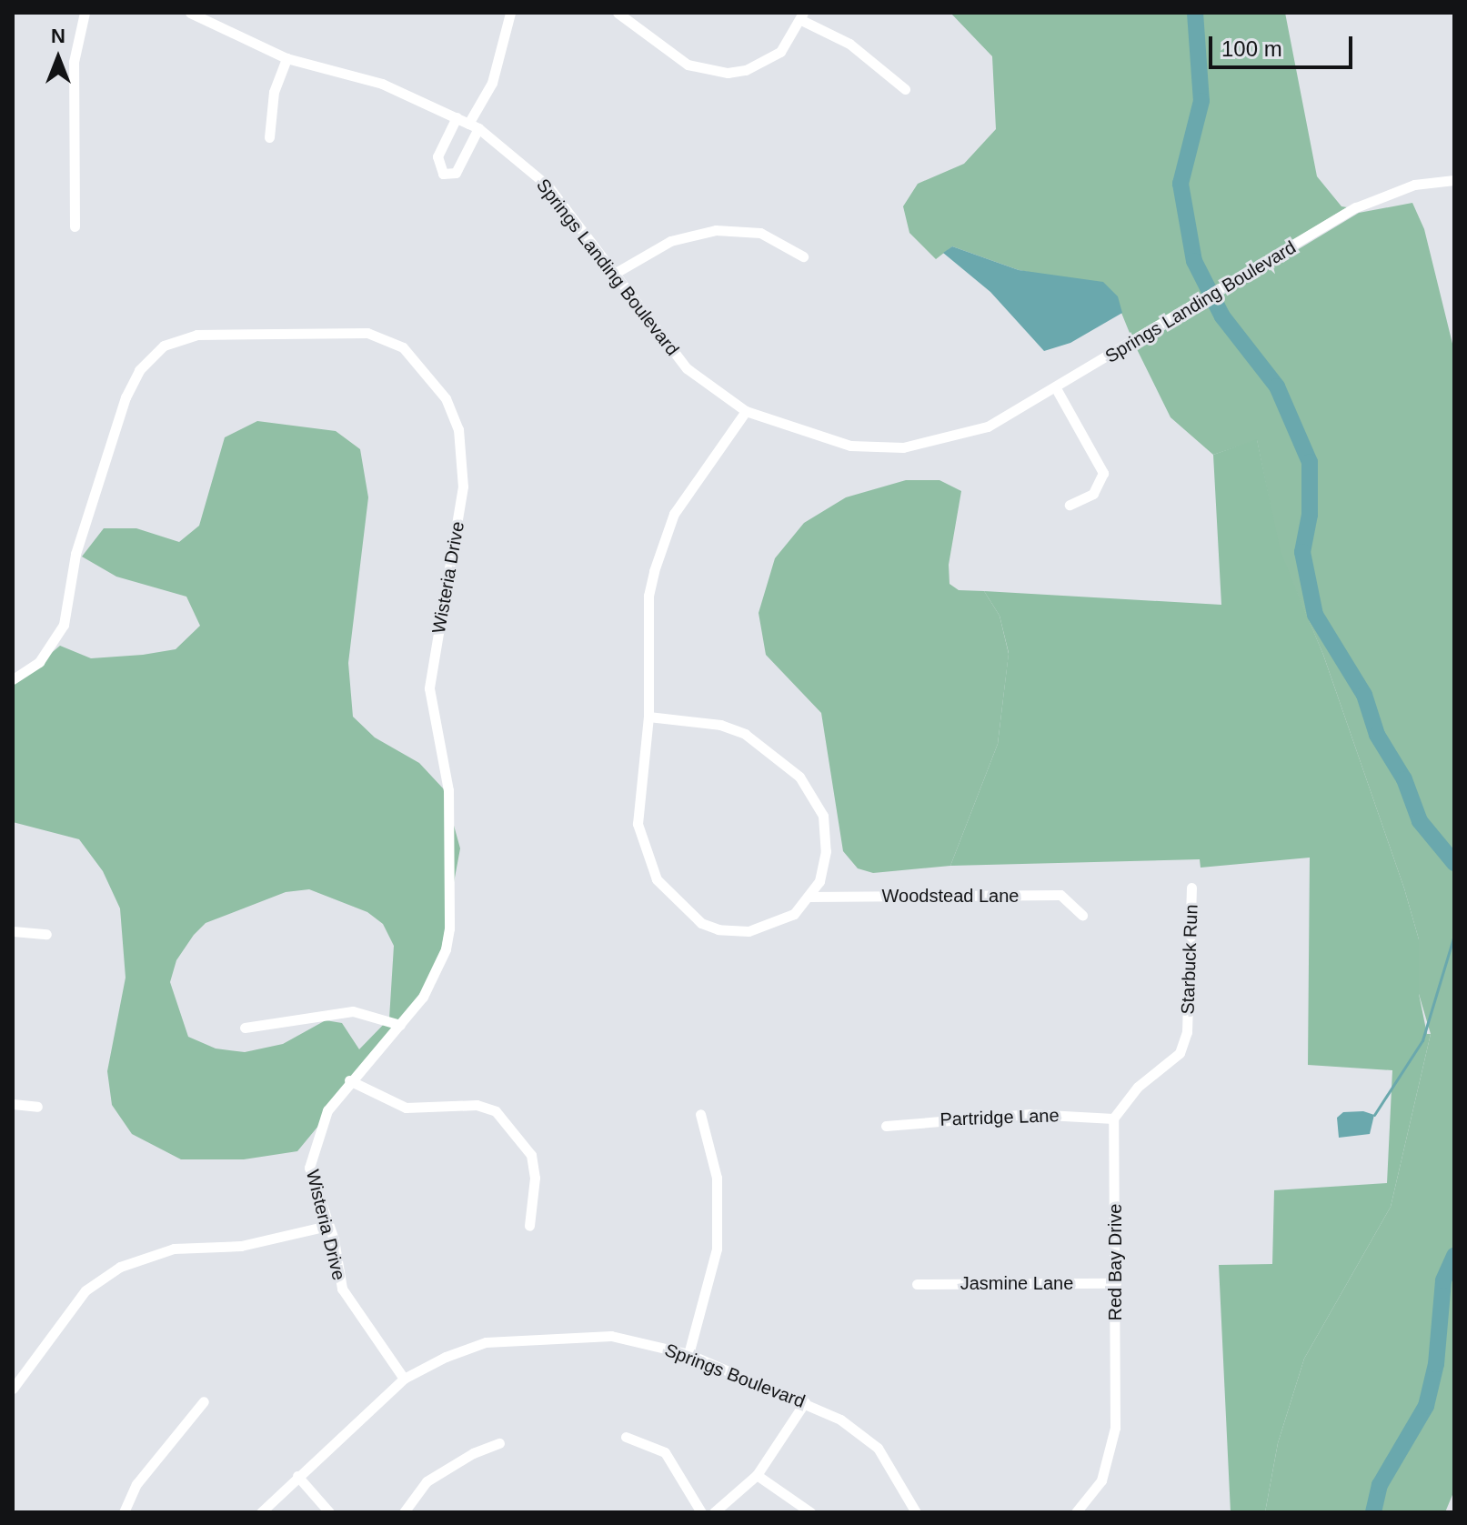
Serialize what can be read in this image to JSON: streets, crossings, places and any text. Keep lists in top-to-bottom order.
{
  "streets": {
    "street": [
      "Springs Landing Boulevard",
      "Wisteria Drive",
      "Woodstead Lane",
      "Starbuck Run",
      "Partridge Lane",
      "Red Bay Drive",
      "Jasmine Lane",
      "Springs Boulevard"
    ]
  },
  "crossings": [
    ["Wisteria Drive", "Springs Boulevard"],
    ["Starbuck Run", "Partridge Lane"],
    ["Starbuck Run", "Red Bay Drive"],
    ["Partridge Lane", "Red Bay Drive"],
    ["Red Bay Drive", "Jasmine Lane"]
  ],
  "scale_bar": "100 m",
  "north": "top"
}
